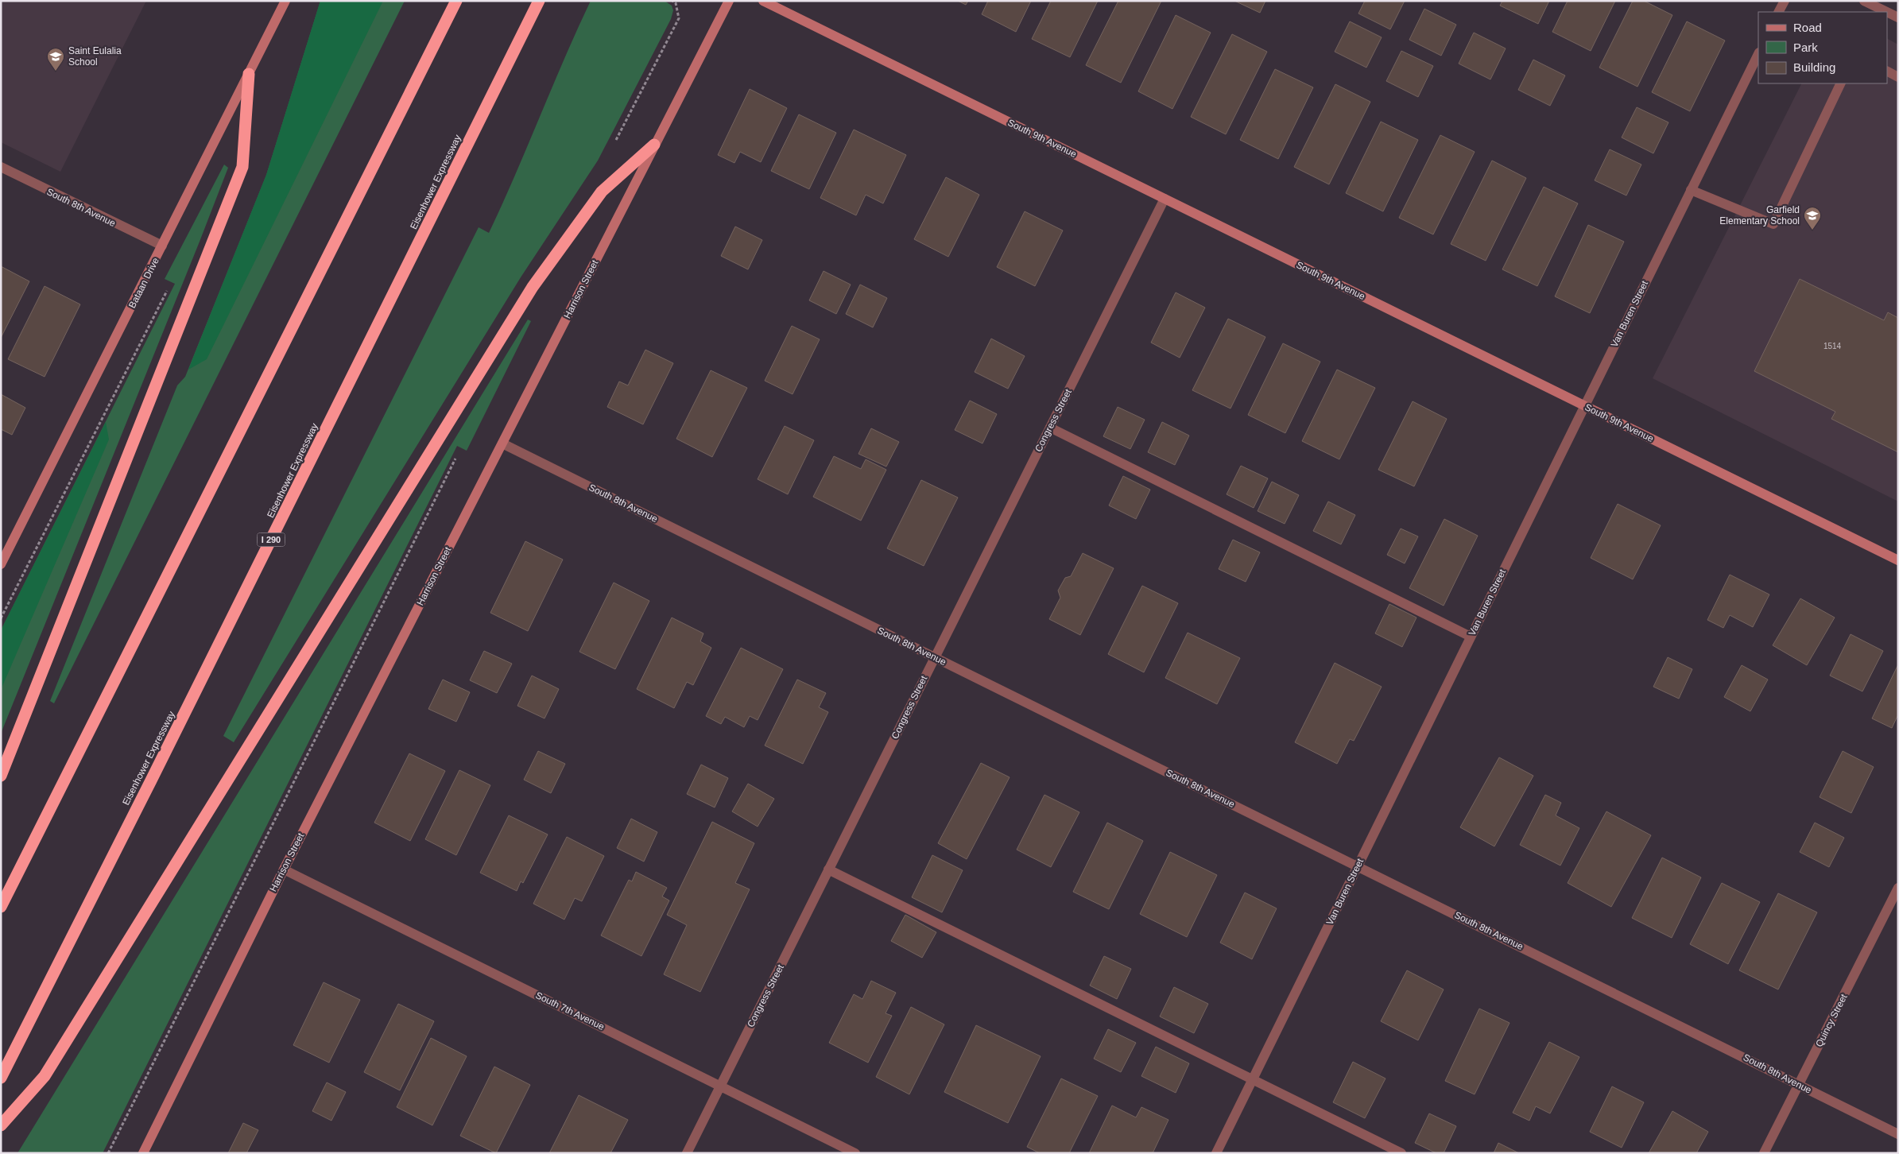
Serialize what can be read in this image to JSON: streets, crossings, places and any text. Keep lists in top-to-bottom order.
{
  "streets": {
    "highway": ["Eisenhower Expressway", "I 290"],
    "street": [
      "South 9th Avenue",
      "South 8th Avenue",
      "Bataan Drive",
      "Harrison Street",
      "Van Buren Street",
      "Congress Street",
      "South 7th Avenue",
      "Quincy Street"
    ]
  },
  "crossings": [
    ["South 9th Avenue", "Van Buren Street"],
    ["South 9th Avenue", "Congress Street"],
    ["South 8th Avenue", "Bataan Drive"],
    ["South 8th Avenue", "Harrison Street"],
    ["South 8th Avenue", "Van Buren Street"],
    ["South 8th Avenue", "Congress Street"],
    ["South 8th Avenue", "Quincy Street"],
    ["Harrison Street", "South 7th Avenue"],
    ["Congress Street", "South 7th Avenue"]
  ],
  "places": {
    "school or university": ["Saint Eulalia School", "Garfield Elementary School"]
  },
  "house_numbers": ["1514"],
  "legend": ["Road", "Park", "Building"]
}
